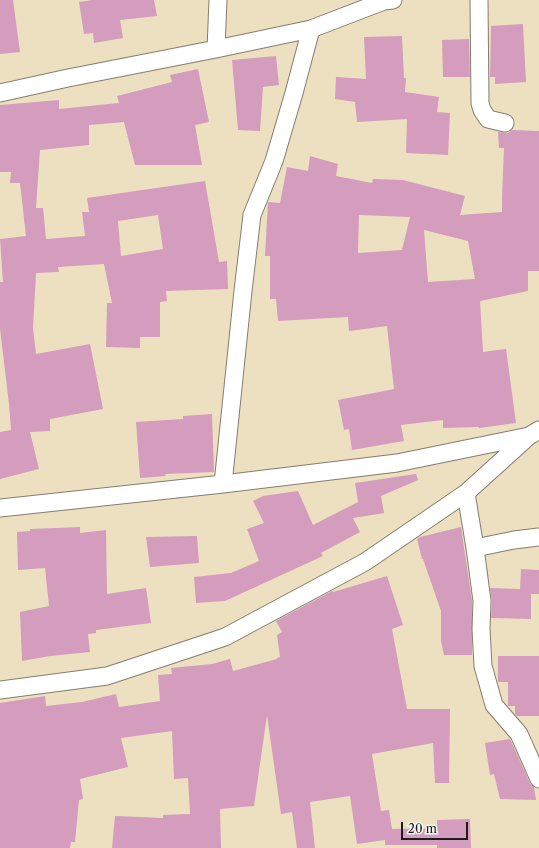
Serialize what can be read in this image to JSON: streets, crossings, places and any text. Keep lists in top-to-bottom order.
{
  "scale_bar": "20 m"
}
